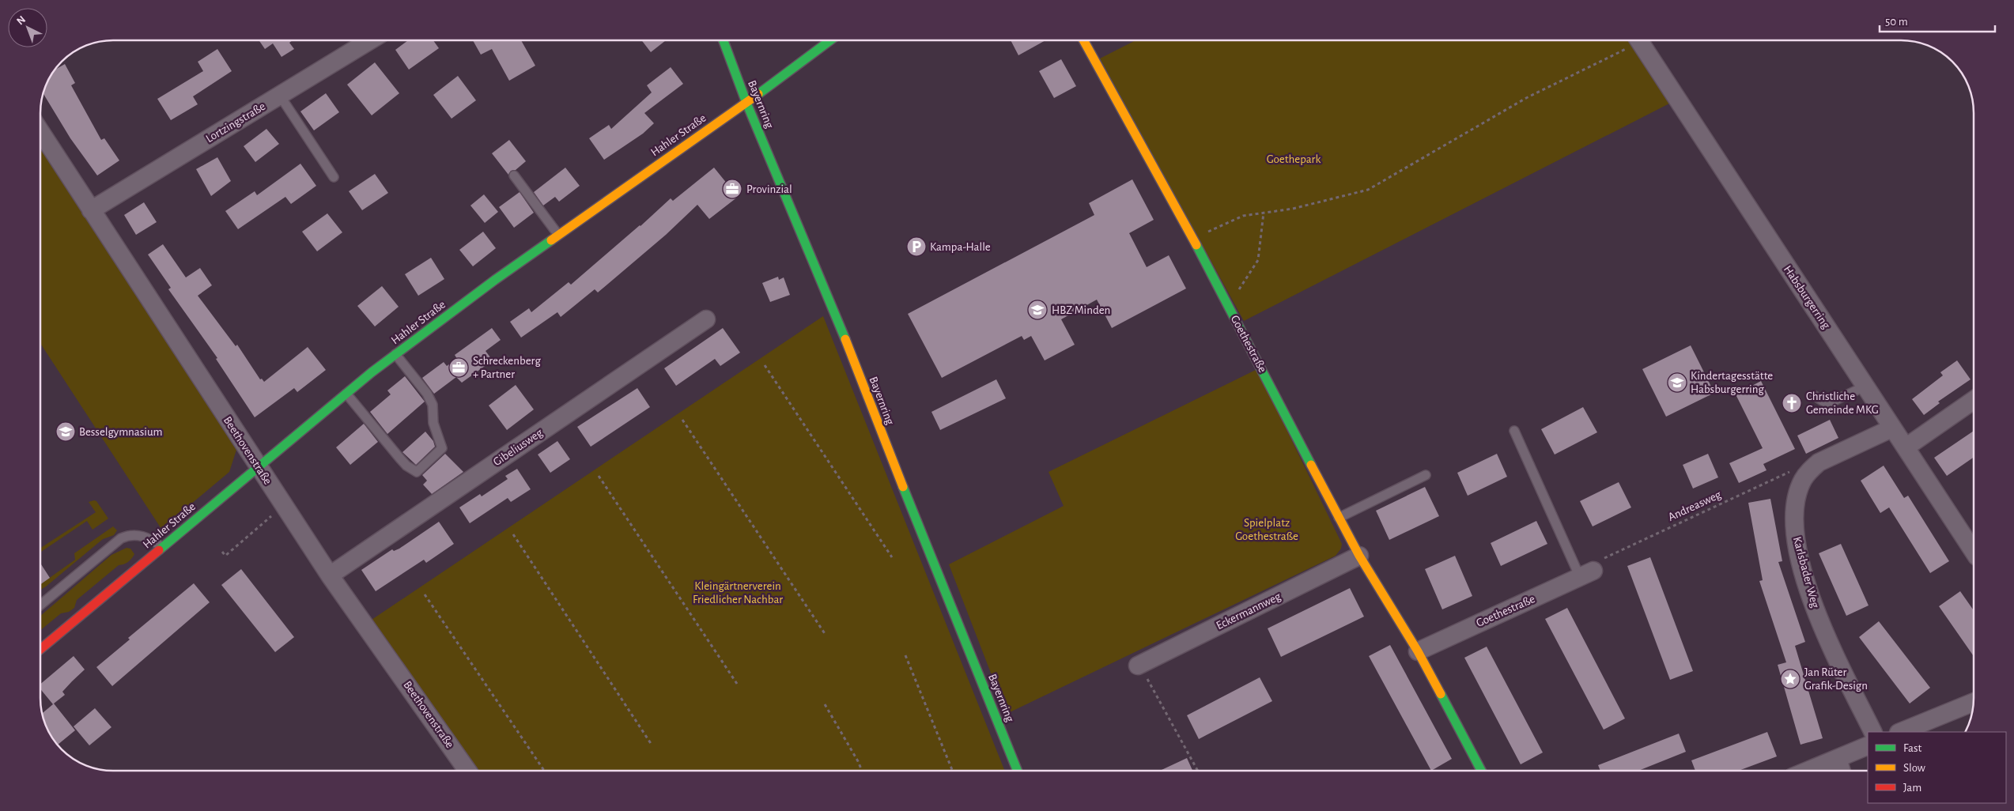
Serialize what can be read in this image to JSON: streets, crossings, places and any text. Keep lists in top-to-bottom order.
{
  "streets": {
    "street": [
      "Bayernring",
      "Lortzingstraße",
      "Hahler Straße",
      "Habsburgerring",
      "Goethestraße",
      "Gibeliusweg",
      "Beethovenstraße",
      "Karlsbader Weg",
      "Eckermannweg"
    ],
    "path": ["Andreasweg"]
  },
  "crossings": [
    ["Bayernring", "Hahler Straße"],
    ["Lortzingstraße", "Beethovenstraße"],
    ["Hahler Straße", "Beethovenstraße"],
    ["Habsburgerring", "Karlsbader Weg"],
    ["Goethestraße", "Andreasweg"],
    ["Goethestraße", "Eckermannweg"],
    ["Gibeliusweg", "Beethovenstraße"],
    ["Andreasweg", "Karlsbader Weg"]
  ],
  "parks": ["Goethepark", "Spielplatz Goethestraße", "Kleingärtnerverein Friedlicher Nachbar"],
  "places": {
    "office": ["Provinzial", "Schreckenberg + Partner"],
    "parking": ["Kampa-Halle"],
    "school or university": ["HBZ Minden", "Kindertagesstätte Habsburgerring", "Besselgymnasium"],
    "church": ["Christliche Gemeinde MKG"],
    "place": ["Jan Rüter Grafik-Design"]
  },
  "legend": ["Fast", "Slow", "Jam"],
  "scale_bar": "50 m",
  "north": "top left"
}
